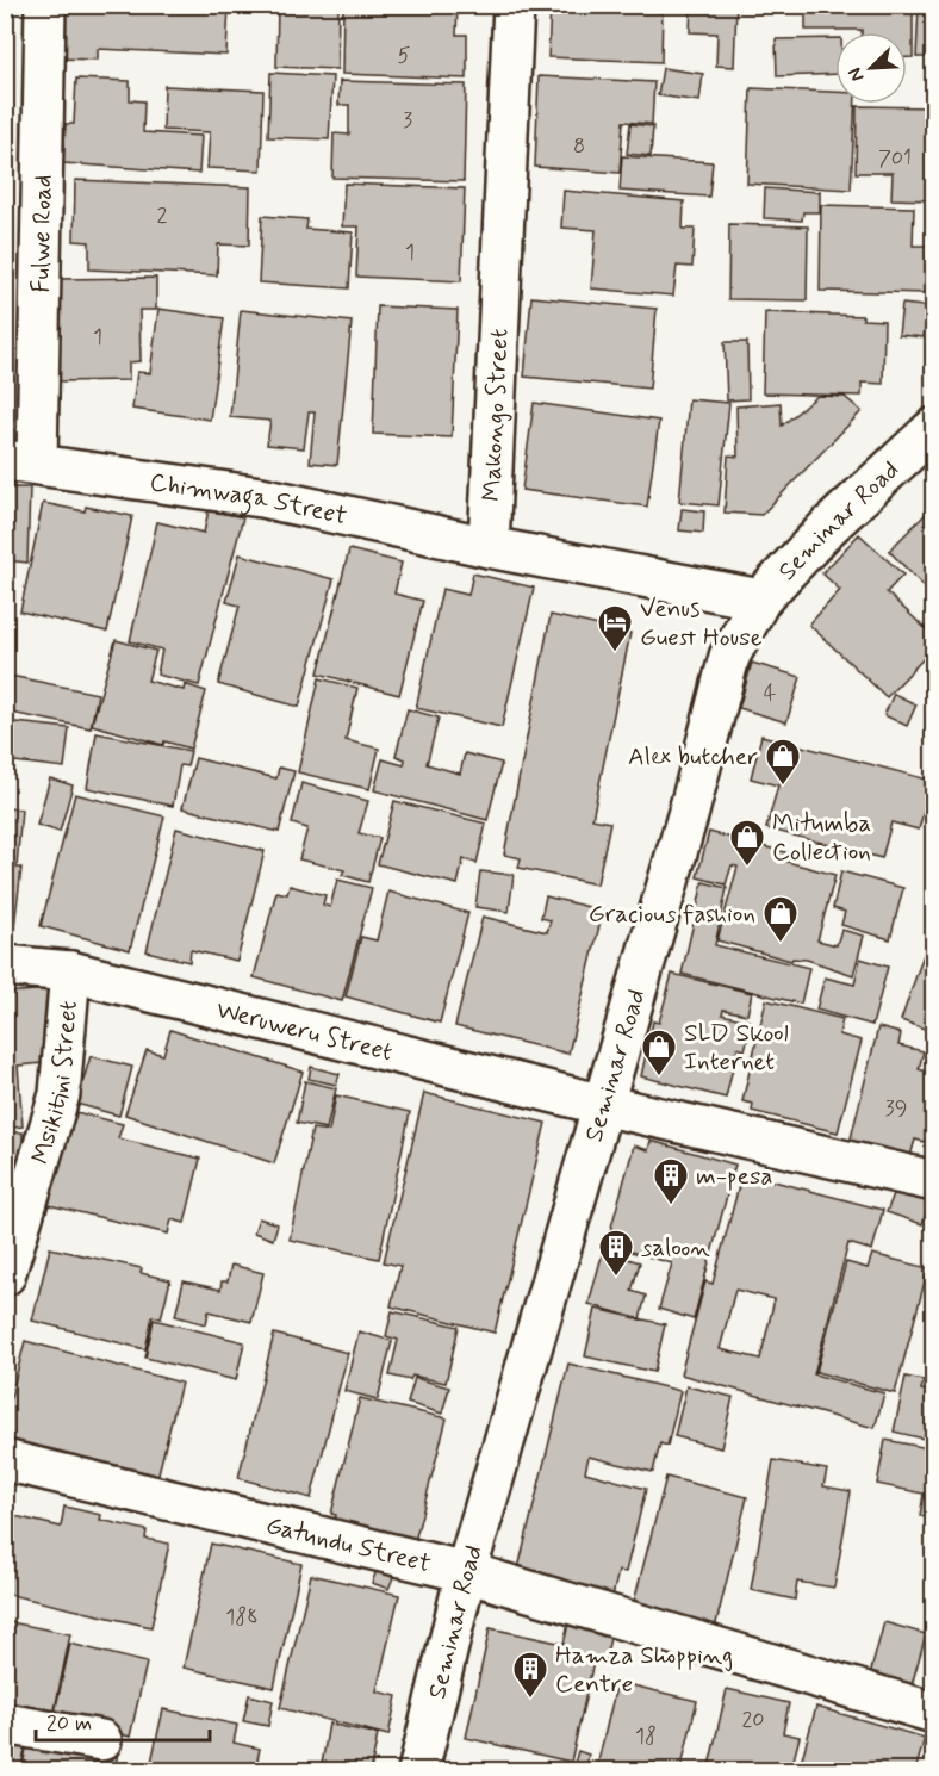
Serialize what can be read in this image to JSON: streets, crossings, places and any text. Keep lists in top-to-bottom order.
{
  "streets": {
    "street": [
      "Fulwe Road",
      "Makongo Street",
      "Chimwaga Street",
      "Seminar Road",
      "Weruweru Street",
      "Msikitini Street",
      "Gatundu Street"
    ]
  },
  "crossings": [
    ["Fulwe Road", "Chimwaga Street"],
    ["Makongo Street", "Chimwaga Street"],
    ["Seminar Road", "Weruweru Street"],
    ["Seminar Road", "Gatundu Street"],
    ["Weruweru Street", "Msikitini Street"]
  ],
  "places": {
    "hotel": ["Venus Guest House"],
    "shop": [
      "Alex butcher",
      "Mitumba Collection",
      "Gracious fashion",
      "SLD Skool Internet"
    ],
    "building": ["m-pesa", "saloon", "Hamza Shopping Centre"]
  },
  "house_numbers": [
    "5",
    "3",
    "8",
    "701",
    "2",
    "1",
    "1",
    "4",
    "39",
    "188",
    "20",
    "18"
  ],
  "scale_bar": "20 m",
  "north": "bottom left"
}
